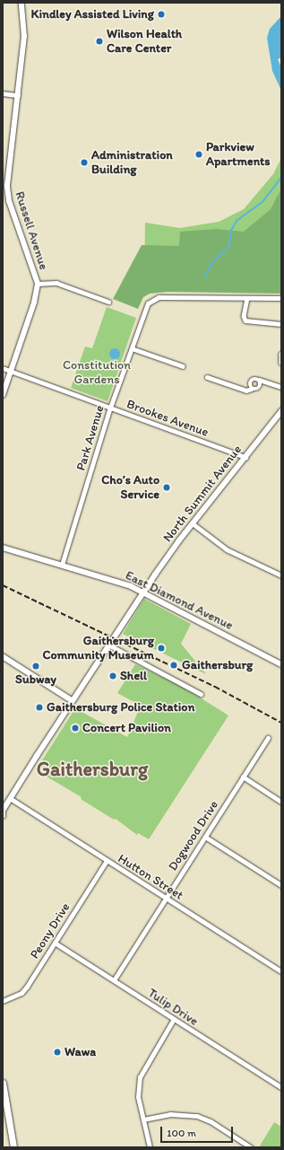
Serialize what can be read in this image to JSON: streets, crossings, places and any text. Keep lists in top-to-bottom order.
{
  "streets": {
    "street": [
      "Russell Avenue",
      "Brookes Avenue",
      "Park Avenue",
      "North Summit Avenue",
      "East Diamond Avenue",
      "Dogwood Drive",
      "Hutton Street",
      "Peony Drive",
      "Tulip Drive"
    ]
  },
  "crossings": [
    ["Russell Avenue", "Brookes Avenue"],
    ["Brookes Avenue", "Park Avenue"],
    ["Brookes Avenue", "North Summit Avenue"],
    ["Park Avenue", "East Diamond Avenue"],
    ["North Summit Avenue", "East Diamond Avenue"],
    ["North Summit Avenue", "Hutton Street"],
    ["Dogwood Drive", "Hutton Street"],
    ["Dogwood Drive", "Tulip Drive"],
    ["Hutton Street", "Peony Drive"],
    ["Peony Drive", "Tulip Drive"]
  ],
  "districts": ["Gaithersburg"],
  "parks": ["Constitution Gardens"],
  "places": [
    "Kindley Assisted Living",
    "Wilson Health Care Center",
    "Parkview Apartments",
    "Administration Building",
    "Cho’s Auto Service",
    "Gaithersburg Community Museum",
    "Gaithersburg",
    "Subway",
    "Shell",
    "Gaithersburg Police Station",
    "Concert Pavilion",
    "Wawa"
  ],
  "scale_bar": "100 m"
}
